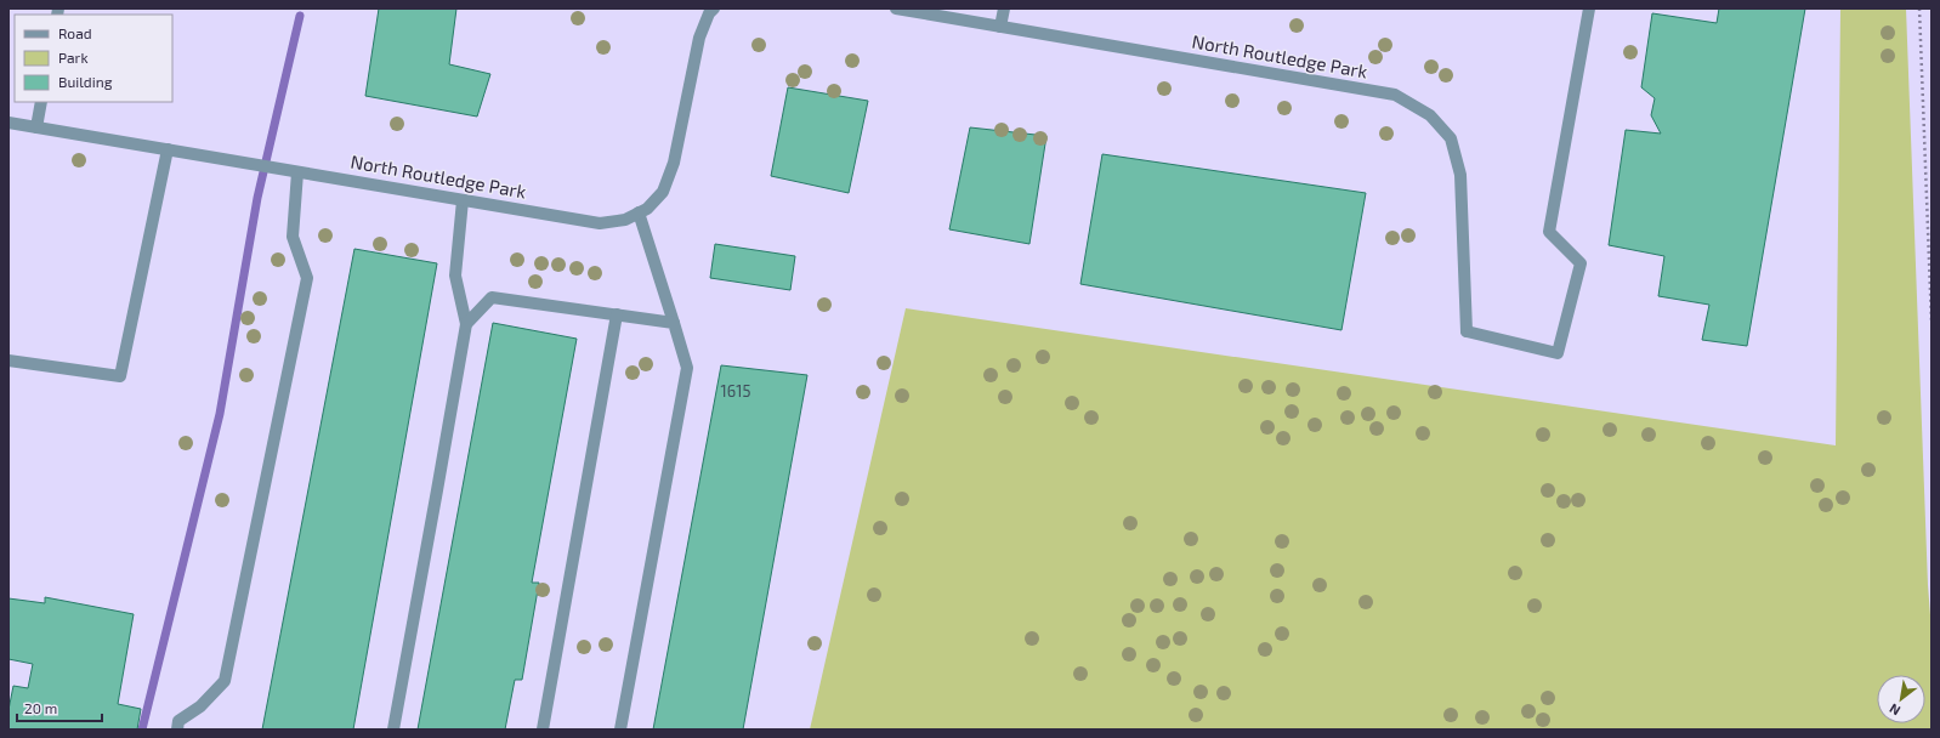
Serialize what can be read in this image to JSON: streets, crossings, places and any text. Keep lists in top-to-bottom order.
{
  "streets": {
    "street": ["North Routledge Park"]
  },
  "house_numbers": ["1615"],
  "legend": ["Road", "Park", "Building"],
  "scale_bar": "20 m",
  "north": "bottom left"
}
